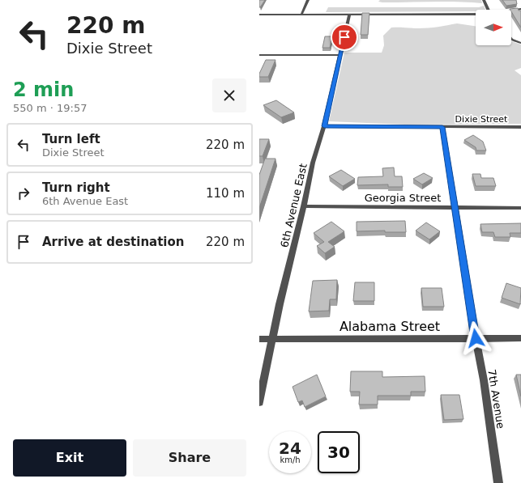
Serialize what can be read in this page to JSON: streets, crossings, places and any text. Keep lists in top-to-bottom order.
{
  "streets": {
    "street": [
      "Dixie Street",
      "Georgia Street",
      "6th Avenue East",
      "Alabama Street",
      "7th Avenue"
    ]
  },
  "crossings": [
    ["Dixie Street", "6th Avenue East"],
    ["Dixie Street", "7th Avenue"],
    ["Georgia Street", "6th Avenue East"],
    ["Georgia Street", "7th Avenue"],
    ["6th Avenue East", "Alabama Street"],
    ["Alabama Street", "7th Avenue"]
  ],
  "north": "right",
  "page": {
    "turn": ["220 m", "Dixie Street"],
    "heading": ["2 min", "550 m · 19:57"],
    "list": [
      {
        "name": "Turn left",
        "note": "Dixie Street",
        "value": "220 m"
      },
      {
        "name": "Turn right",
        "note": "6th Avenue East",
        "value": "110 m"
      },
      {
        "name": "Arrive at destination",
        "value": "220 m"
      }
    ],
    "speed": "24 km/h",
    "limit": "30",
    "buttons": ["Exit", "Share"]
  }
}
